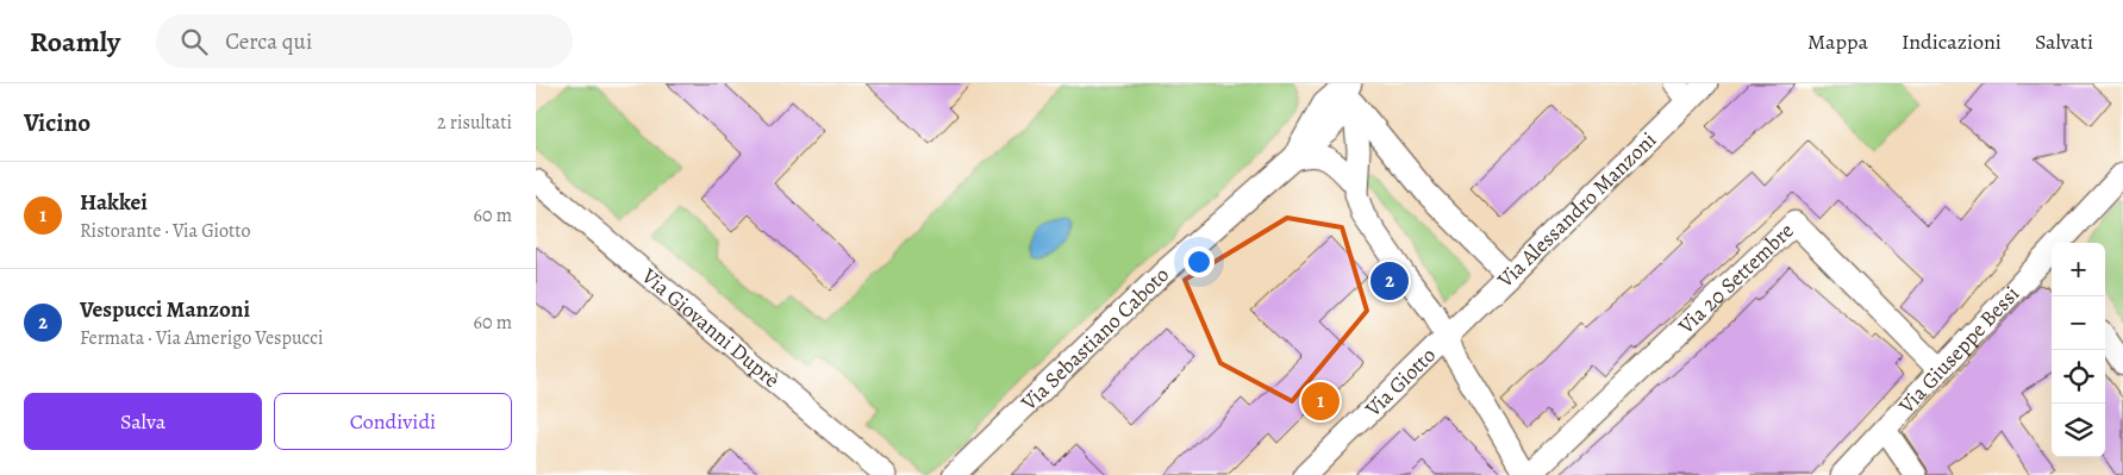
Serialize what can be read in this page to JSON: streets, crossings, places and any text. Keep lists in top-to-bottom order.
{
  "streets": {
    "street": [
      "Via Alessandro Manzoni",
      "Via 20 Settembre",
      "Via Giovanni Duprè",
      "Via Sebastiano Caboto",
      "Via Giuseppe Bessi",
      "Via Giotto"
    ]
  },
  "crossings": [
    ["Via Alessandro Manzoni", "Via Giotto"],
    ["Via 20 Settembre", "Via Giuseppe Bessi"]
  ],
  "page": {
    "header": "Roamly",
    "search": "Cerca qui",
    "nav": ["Mappa", "Indicazioni", "Salvati"],
    "heading": ["Vicino", "2 risultati"],
    "list": [
      {
        "mark": "1",
        "name": "Hakkei",
        "note": "Ristorante · Via Giotto",
        "value": "60 m"
      },
      {
        "mark": "2",
        "name": "Vespucci Manzoni",
        "note": "Fermata · Via Amerigo Vespucci",
        "value": "60 m"
      }
    ],
    "map_buttons": ["+", "−"],
    "pins": ["2", "1"],
    "buttons": ["Salva", "Condividi"]
  }
}
